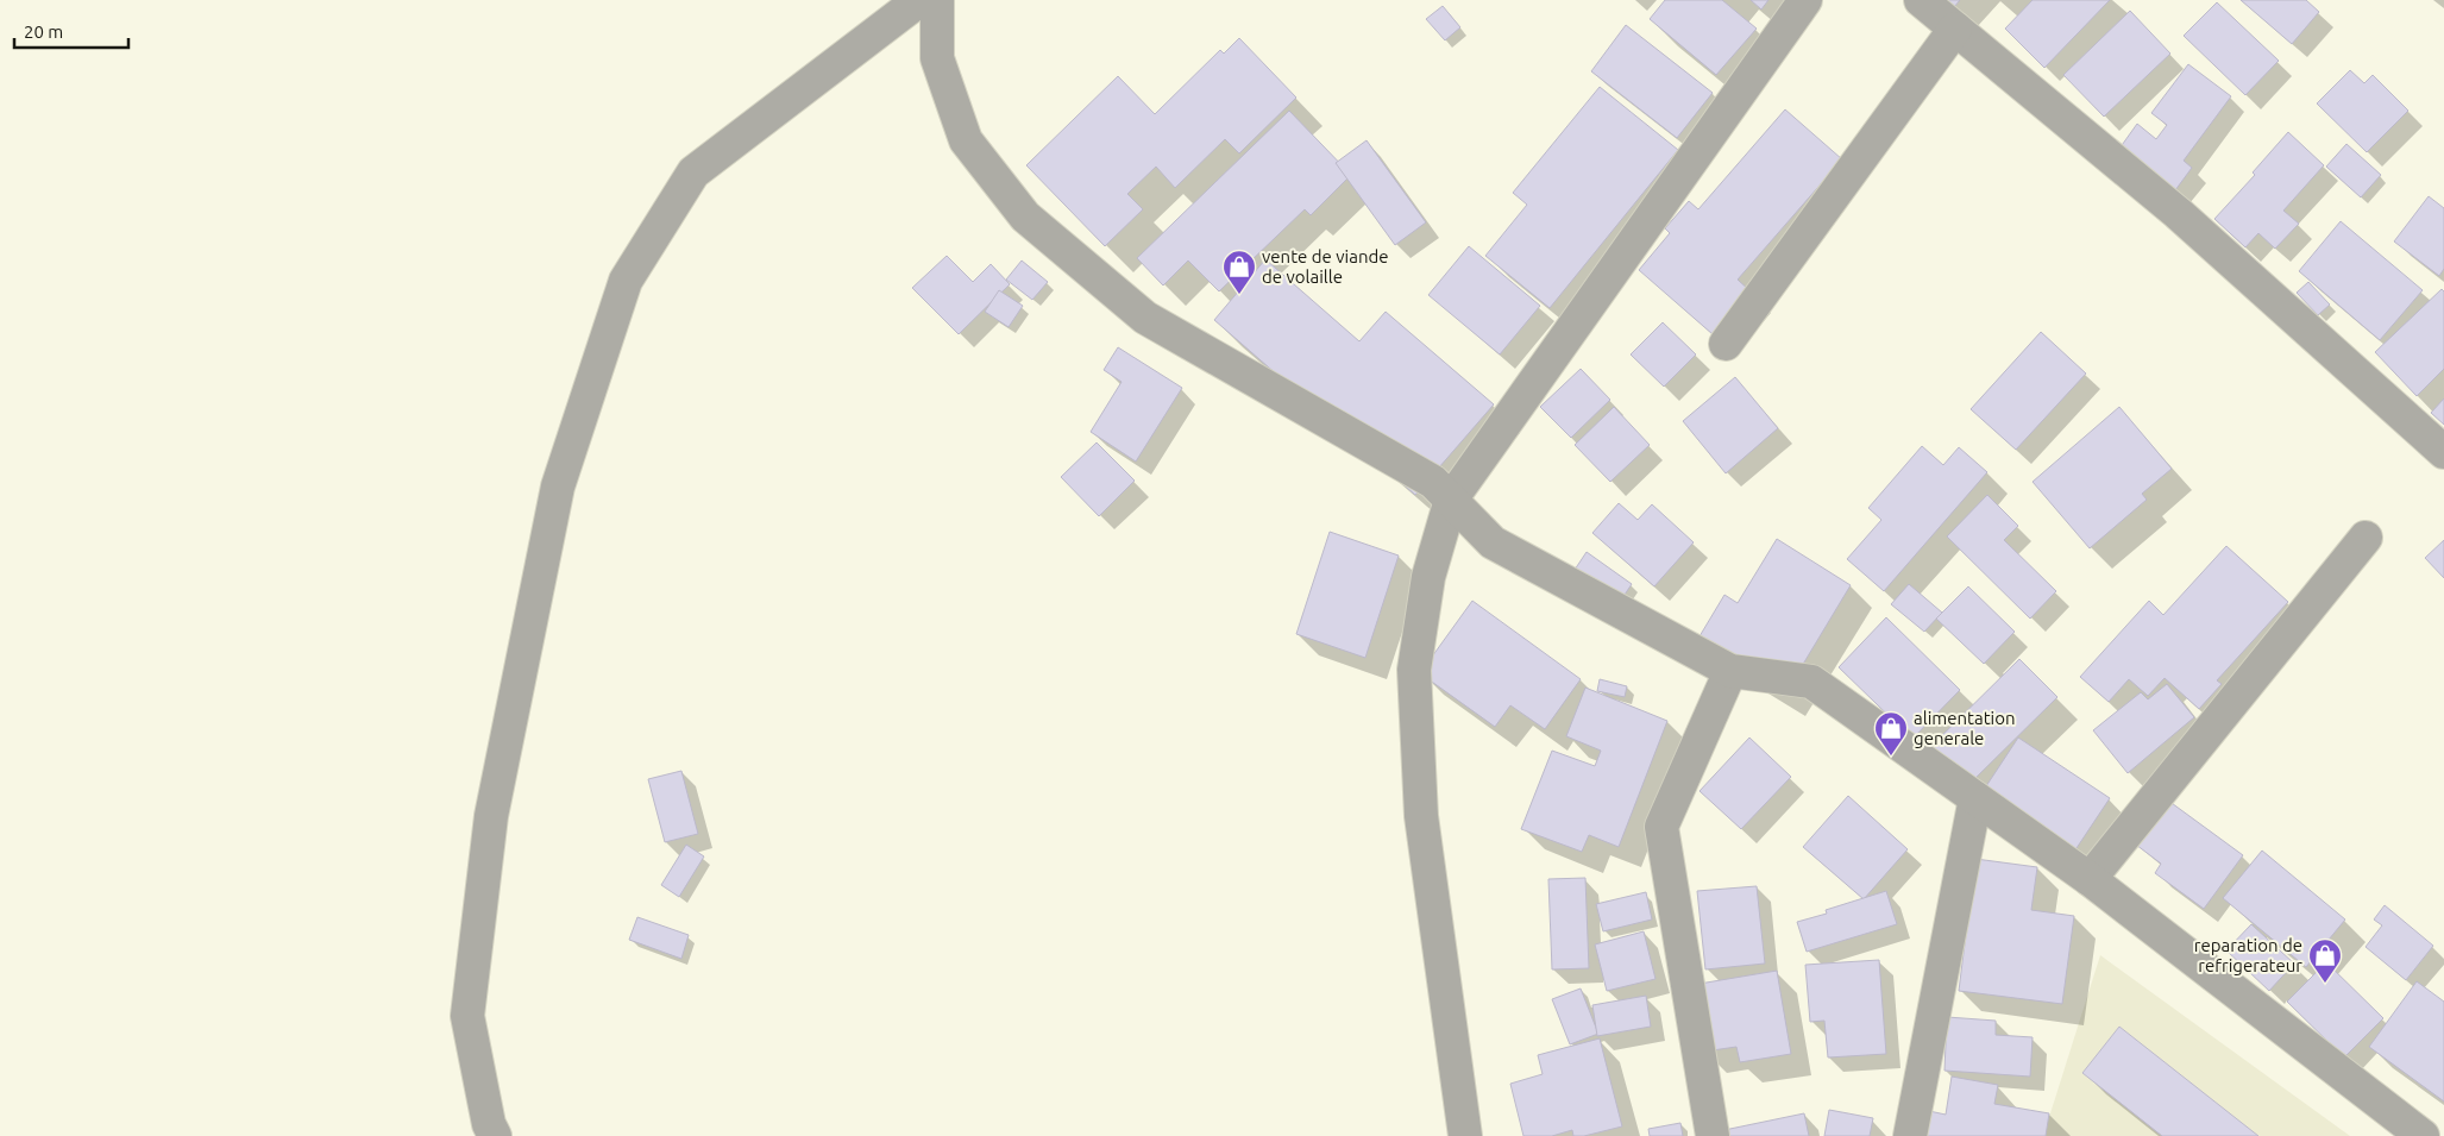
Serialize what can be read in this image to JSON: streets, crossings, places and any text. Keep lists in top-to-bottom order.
{
  "places": {
    "shop": ["vente de viande de volaille", "alimentation generale", "reparation de refrigerateur"]
  },
  "scale_bar": "20 m"
}
